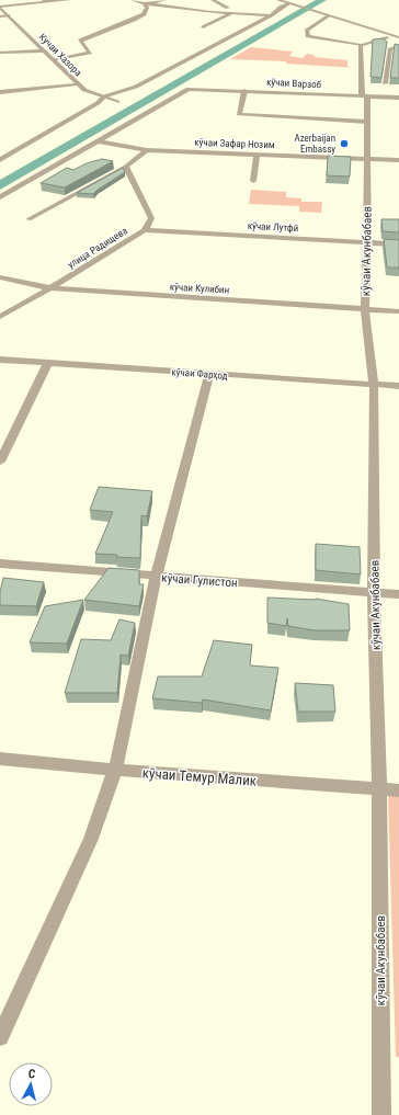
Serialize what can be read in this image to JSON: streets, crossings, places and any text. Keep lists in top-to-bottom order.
{
  "streets": {
    "street": [
      "Кучаи Хазора",
      "кӯчаи Варзоб",
      "кӯчаи Зафар Нозим",
      "кӯчаи Лутфӣ",
      "улица Радищева",
      "кӯчаи Акунбабаев",
      "кӯчаи Кулибин",
      "кӯчаи Фарҳод",
      "кӯчаи Гулистон",
      "кӯчаи Темур Малик"
    ]
  },
  "crossings": [
    ["кӯчаи Варзоб", "кӯчаи Зафар Нозим"],
    ["кӯчаи Варзоб", "кӯчаи Акунбабаев"],
    ["кӯчаи Зафар Нозим", "кӯчаи Акунбабаев"],
    ["кӯчаи Лутфӣ", "улица Радищева"],
    ["кӯчаи Лутфӣ", "кӯчаи Акунбабаев"],
    ["улица Радищева", "кӯчаи Кулибин"],
    ["кӯчаи Акунбабаев", "кӯчаи Кулибин"],
    ["кӯчаи Акунбабаев", "кӯчаи Фарҳод"],
    ["кӯчаи Акунбабаев", "кӯчаи Гулистон"],
    ["кӯчаи Акунбабаев", "кӯчаи Темур Малик"]
  ],
  "places": ["Azerbaijan Embassy"],
  "north": "top"
}
